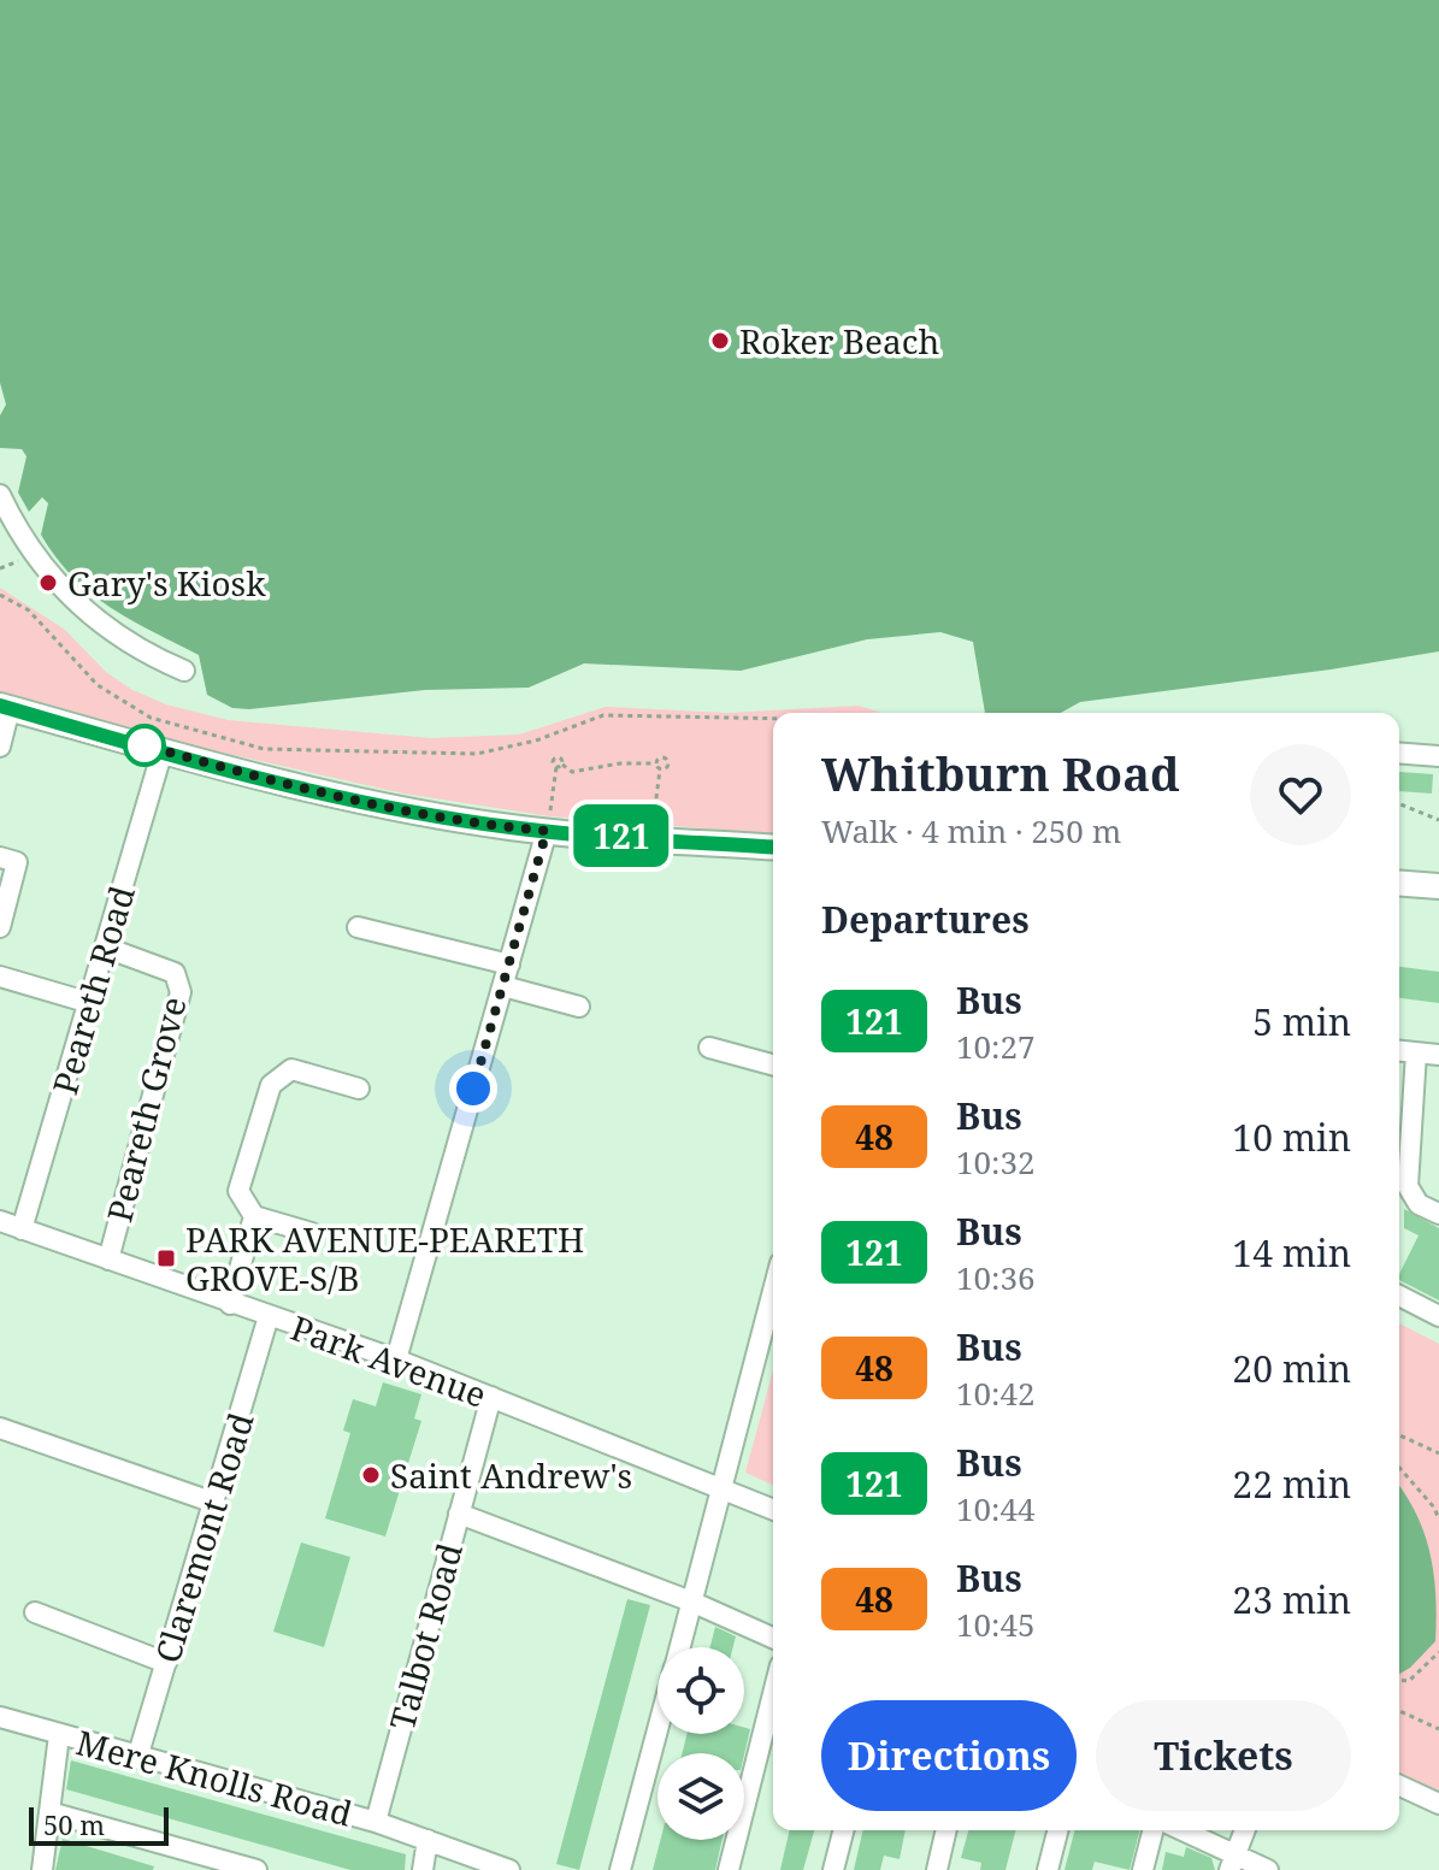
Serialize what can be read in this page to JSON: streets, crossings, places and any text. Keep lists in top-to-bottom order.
{
  "streets": {
    "street": [
      "Peareth Road",
      "Peareth Grove",
      "Park Avenue",
      "Claremont Road",
      "Talbot Road",
      "Mere Knolls Road"
    ]
  },
  "crossings": [
    ["Peareth Road", "Peareth Grove"],
    ["Peareth Road", "Park Avenue"],
    ["Peareth Grove", "Park Avenue"],
    ["Park Avenue", "Claremont Road"],
    ["Park Avenue", "Talbot Road"],
    ["Claremont Road", "Mere Knolls Road"],
    ["Talbot Road", "Mere Knolls Road"]
  ],
  "places": {
    "other": ["Roker Beach", "Gary's Kiosk", "Saint Andrew's"],
    "transit": ["PARK AVENUE-PEARETH GROVE-S/B"]
  },
  "lines": ["bus line 121"],
  "scale_bar": "50 m",
  "page": {
    "on_map": "121",
    "heading": [
      ["Whitburn Road", "Walk · 4 min · 250 m"],
      "Departures"
    ],
    "list": [
      {
        "mark": "121",
        "name": "Bus",
        "note": "10:27",
        "value": "5 min"
      },
      {
        "mark": "48",
        "name": "Bus",
        "note": "10:32",
        "value": "10 min"
      },
      {
        "mark": "121",
        "name": "Bus",
        "note": "10:36",
        "value": "14 min"
      },
      {
        "mark": "48",
        "name": "Bus",
        "note": "10:42",
        "value": "20 min"
      },
      {
        "mark": "121",
        "name": "Bus",
        "note": "10:44",
        "value": "22 min"
      },
      {
        "mark": "48",
        "name": "Bus",
        "note": "10:45",
        "value": "23 min"
      }
    ],
    "buttons": ["Directions", "Tickets"],
    "scale": "50 m"
  }
}
